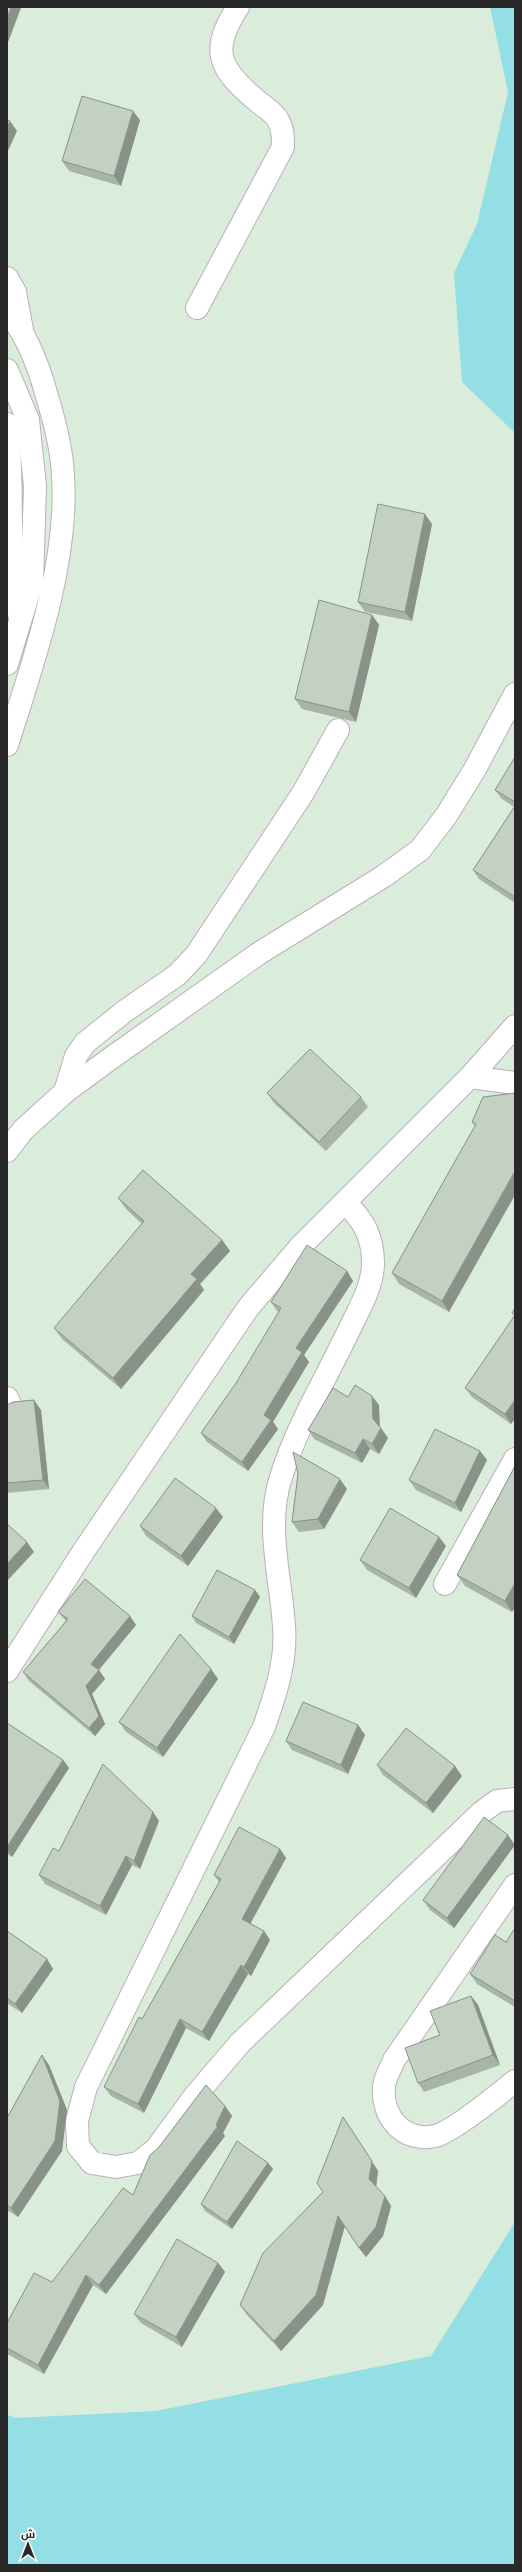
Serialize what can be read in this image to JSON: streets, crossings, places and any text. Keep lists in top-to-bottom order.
{
  "north": "top"
}
